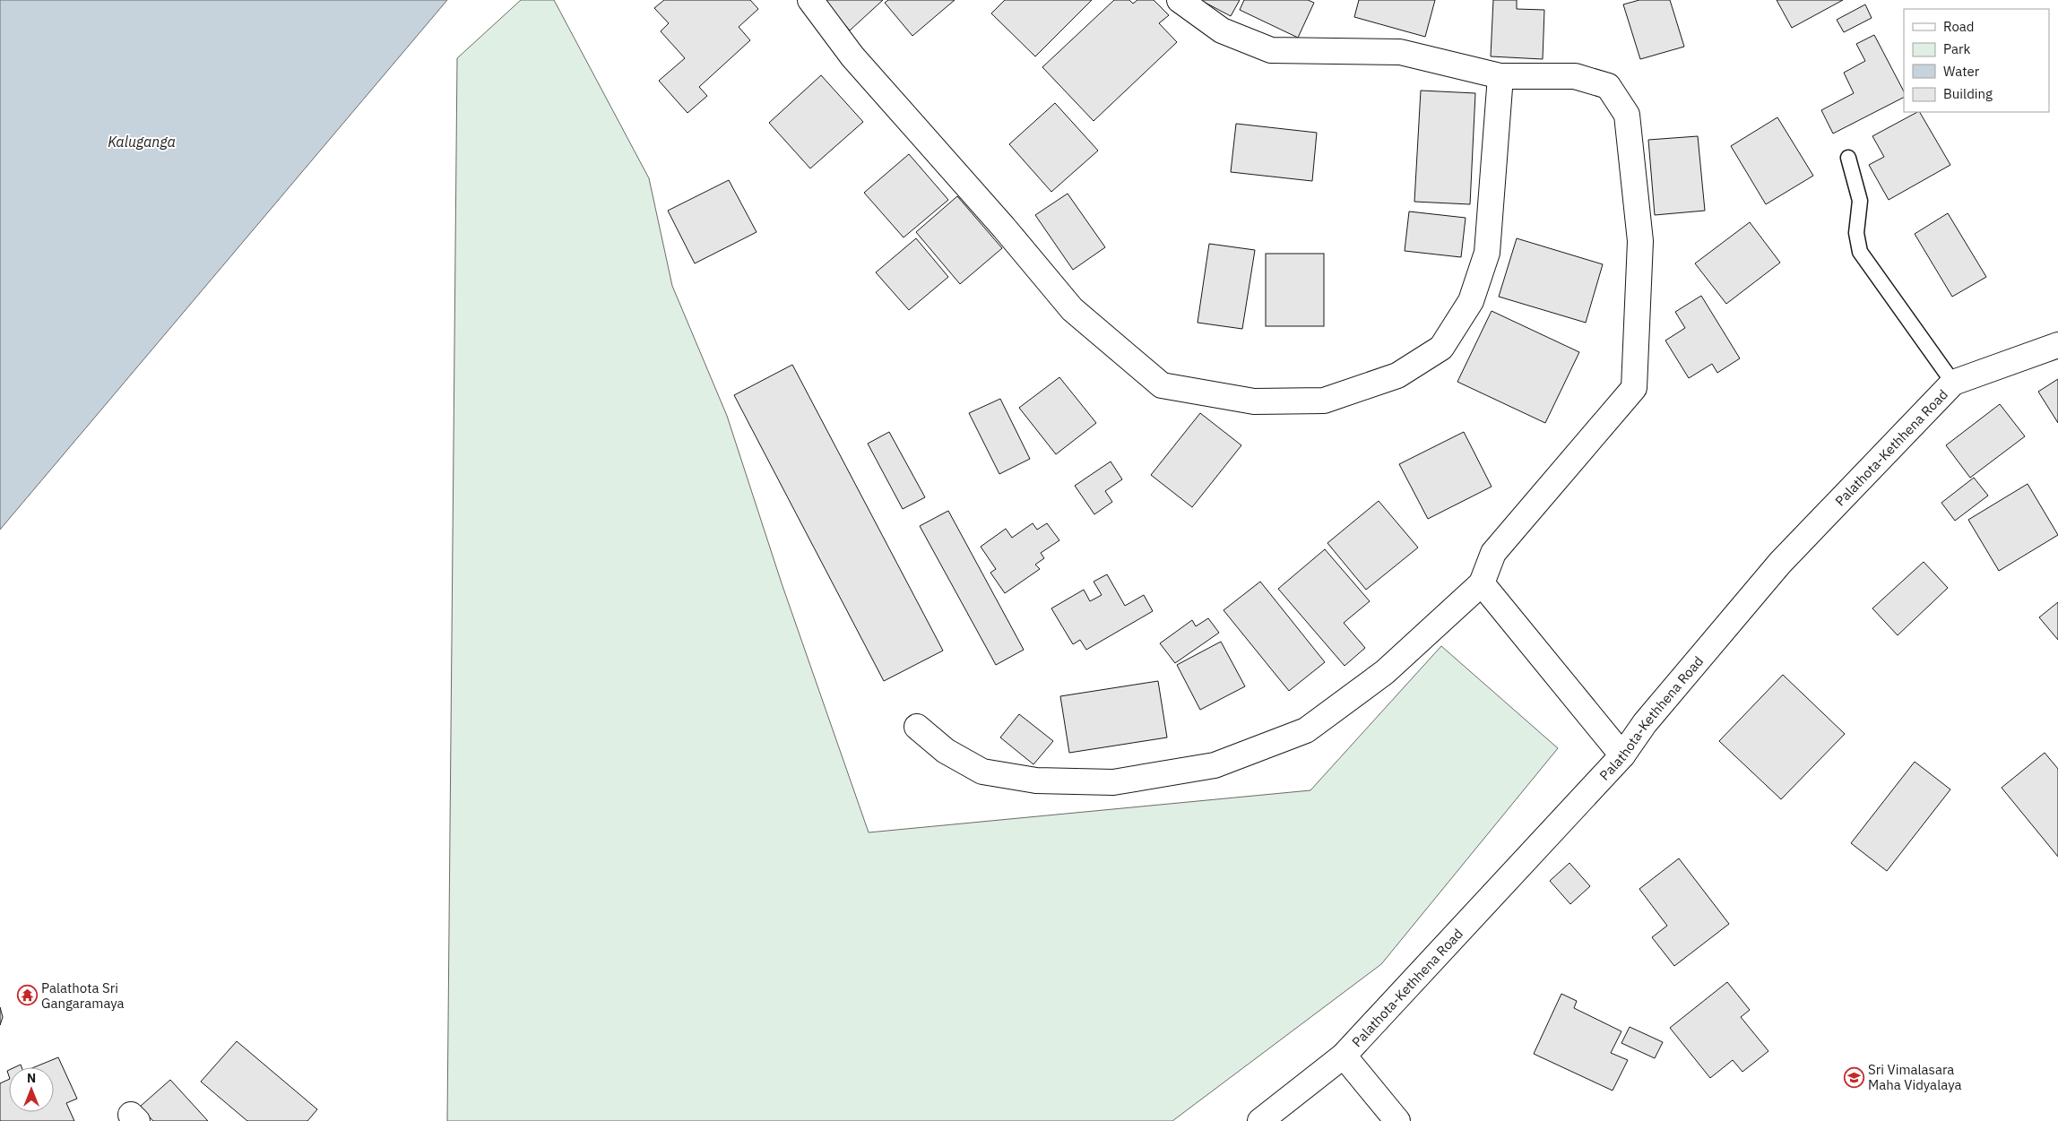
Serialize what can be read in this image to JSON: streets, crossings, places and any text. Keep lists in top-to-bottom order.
{
  "streets": {
    "street": ["Palathota-Kethhena Road"]
  },
  "water": ["Kaluganga"],
  "places": {
    "temple": ["Palathota Sri Gangaramaya"],
    "school or university": ["Sri Vimalasara Maha Vidyalaya"]
  },
  "legend": [
    "Road",
    "Park",
    "Water",
    "Building"
  ],
  "north": "top"
}
